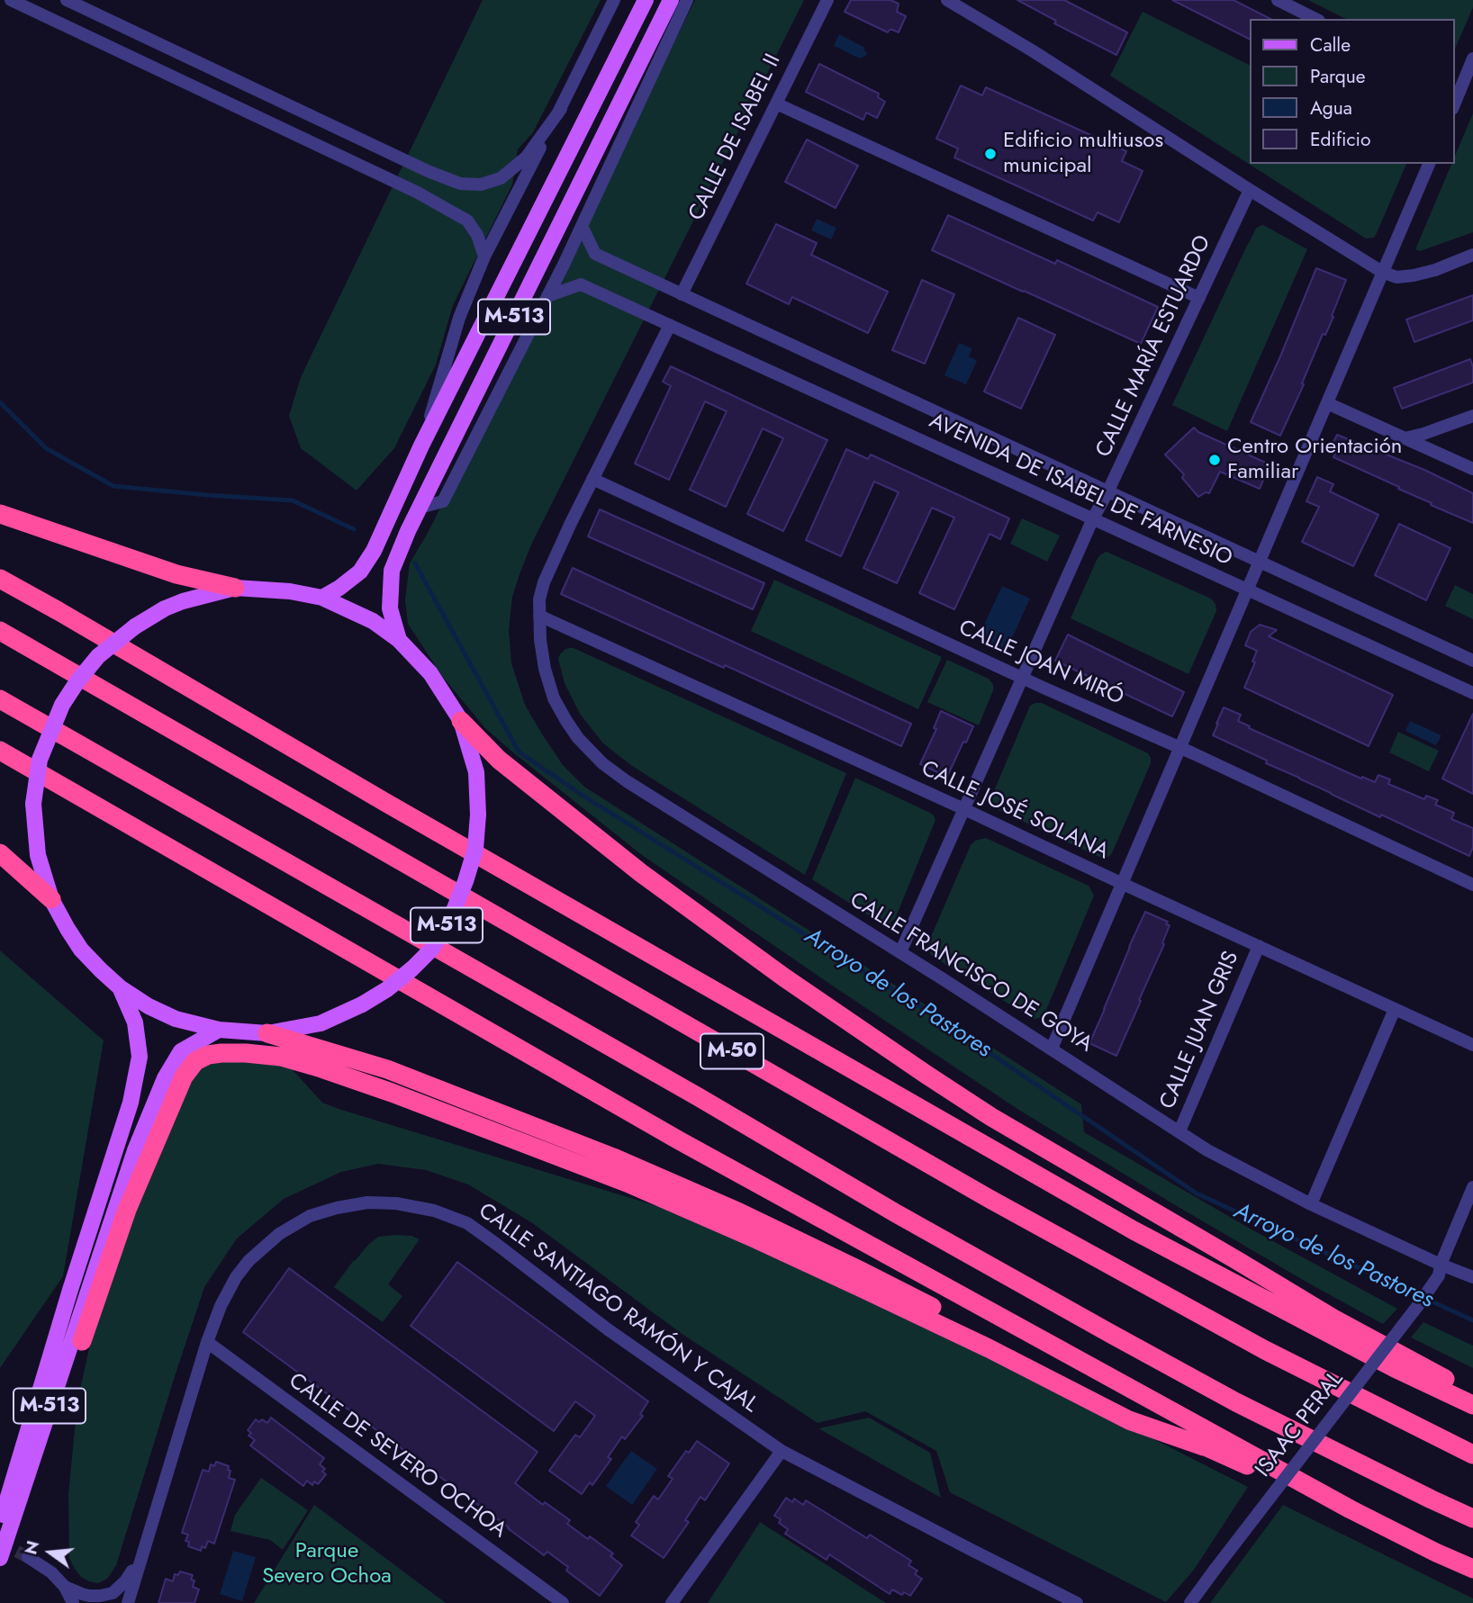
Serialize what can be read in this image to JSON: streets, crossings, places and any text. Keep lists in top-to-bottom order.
{
  "streets": {
    "highway": ["M-50"],
    "main road": ["M-513"],
    "street": [
      "CALLE DE ISABEL II",
      "CALLE MARÍA ESTUARDO",
      "AVENIDA DE ISABEL DE FARNESIO",
      "CALLE JOAN MIRÓ",
      "CALLE JOSÉ SOLANA",
      "CALLE FRANCISCO DE GOYA",
      "CALLE JUAN GRIS",
      "CALLE SANTIAGO RAMÓN Y CAJAL",
      "ISAAC PERAL",
      "CALLE DE SEVERO OCHOA"
    ]
  },
  "crossings": [
    ["CALLE DE ISABEL II", "AVENIDA DE ISABEL DE FARNESIO"],
    ["CALLE MARÍA ESTUARDO", "AVENIDA DE ISABEL DE FARNESIO"],
    ["CALLE MARÍA ESTUARDO", "CALLE JOAN MIRÓ"],
    ["CALLE MARÍA ESTUARDO", "CALLE JOSÉ SOLANA"],
    ["CALLE MARÍA ESTUARDO", "CALLE FRANCISCO DE GOYA"],
    ["CALLE JOSÉ SOLANA", "CALLE FRANCISCO DE GOYA"],
    ["CALLE JOSÉ SOLANA", "CALLE JUAN GRIS"],
    ["CALLE FRANCISCO DE GOYA", "CALLE JUAN GRIS"],
    ["CALLE FRANCISCO DE GOYA", "ISAAC PERAL"],
    ["CALLE SANTIAGO RAMÓN Y CAJAL", "CALLE DE SEVERO OCHOA"]
  ],
  "water": ["Arroyo de los Pastores"],
  "parks": ["Parque Severo Ochoa"],
  "places": ["Edificio multiusos municipal", "Centro Orientación Familiar"],
  "legend": [
    "Calle",
    "Parque",
    "Agua",
    "Edificio"
  ],
  "north": "left"
}
